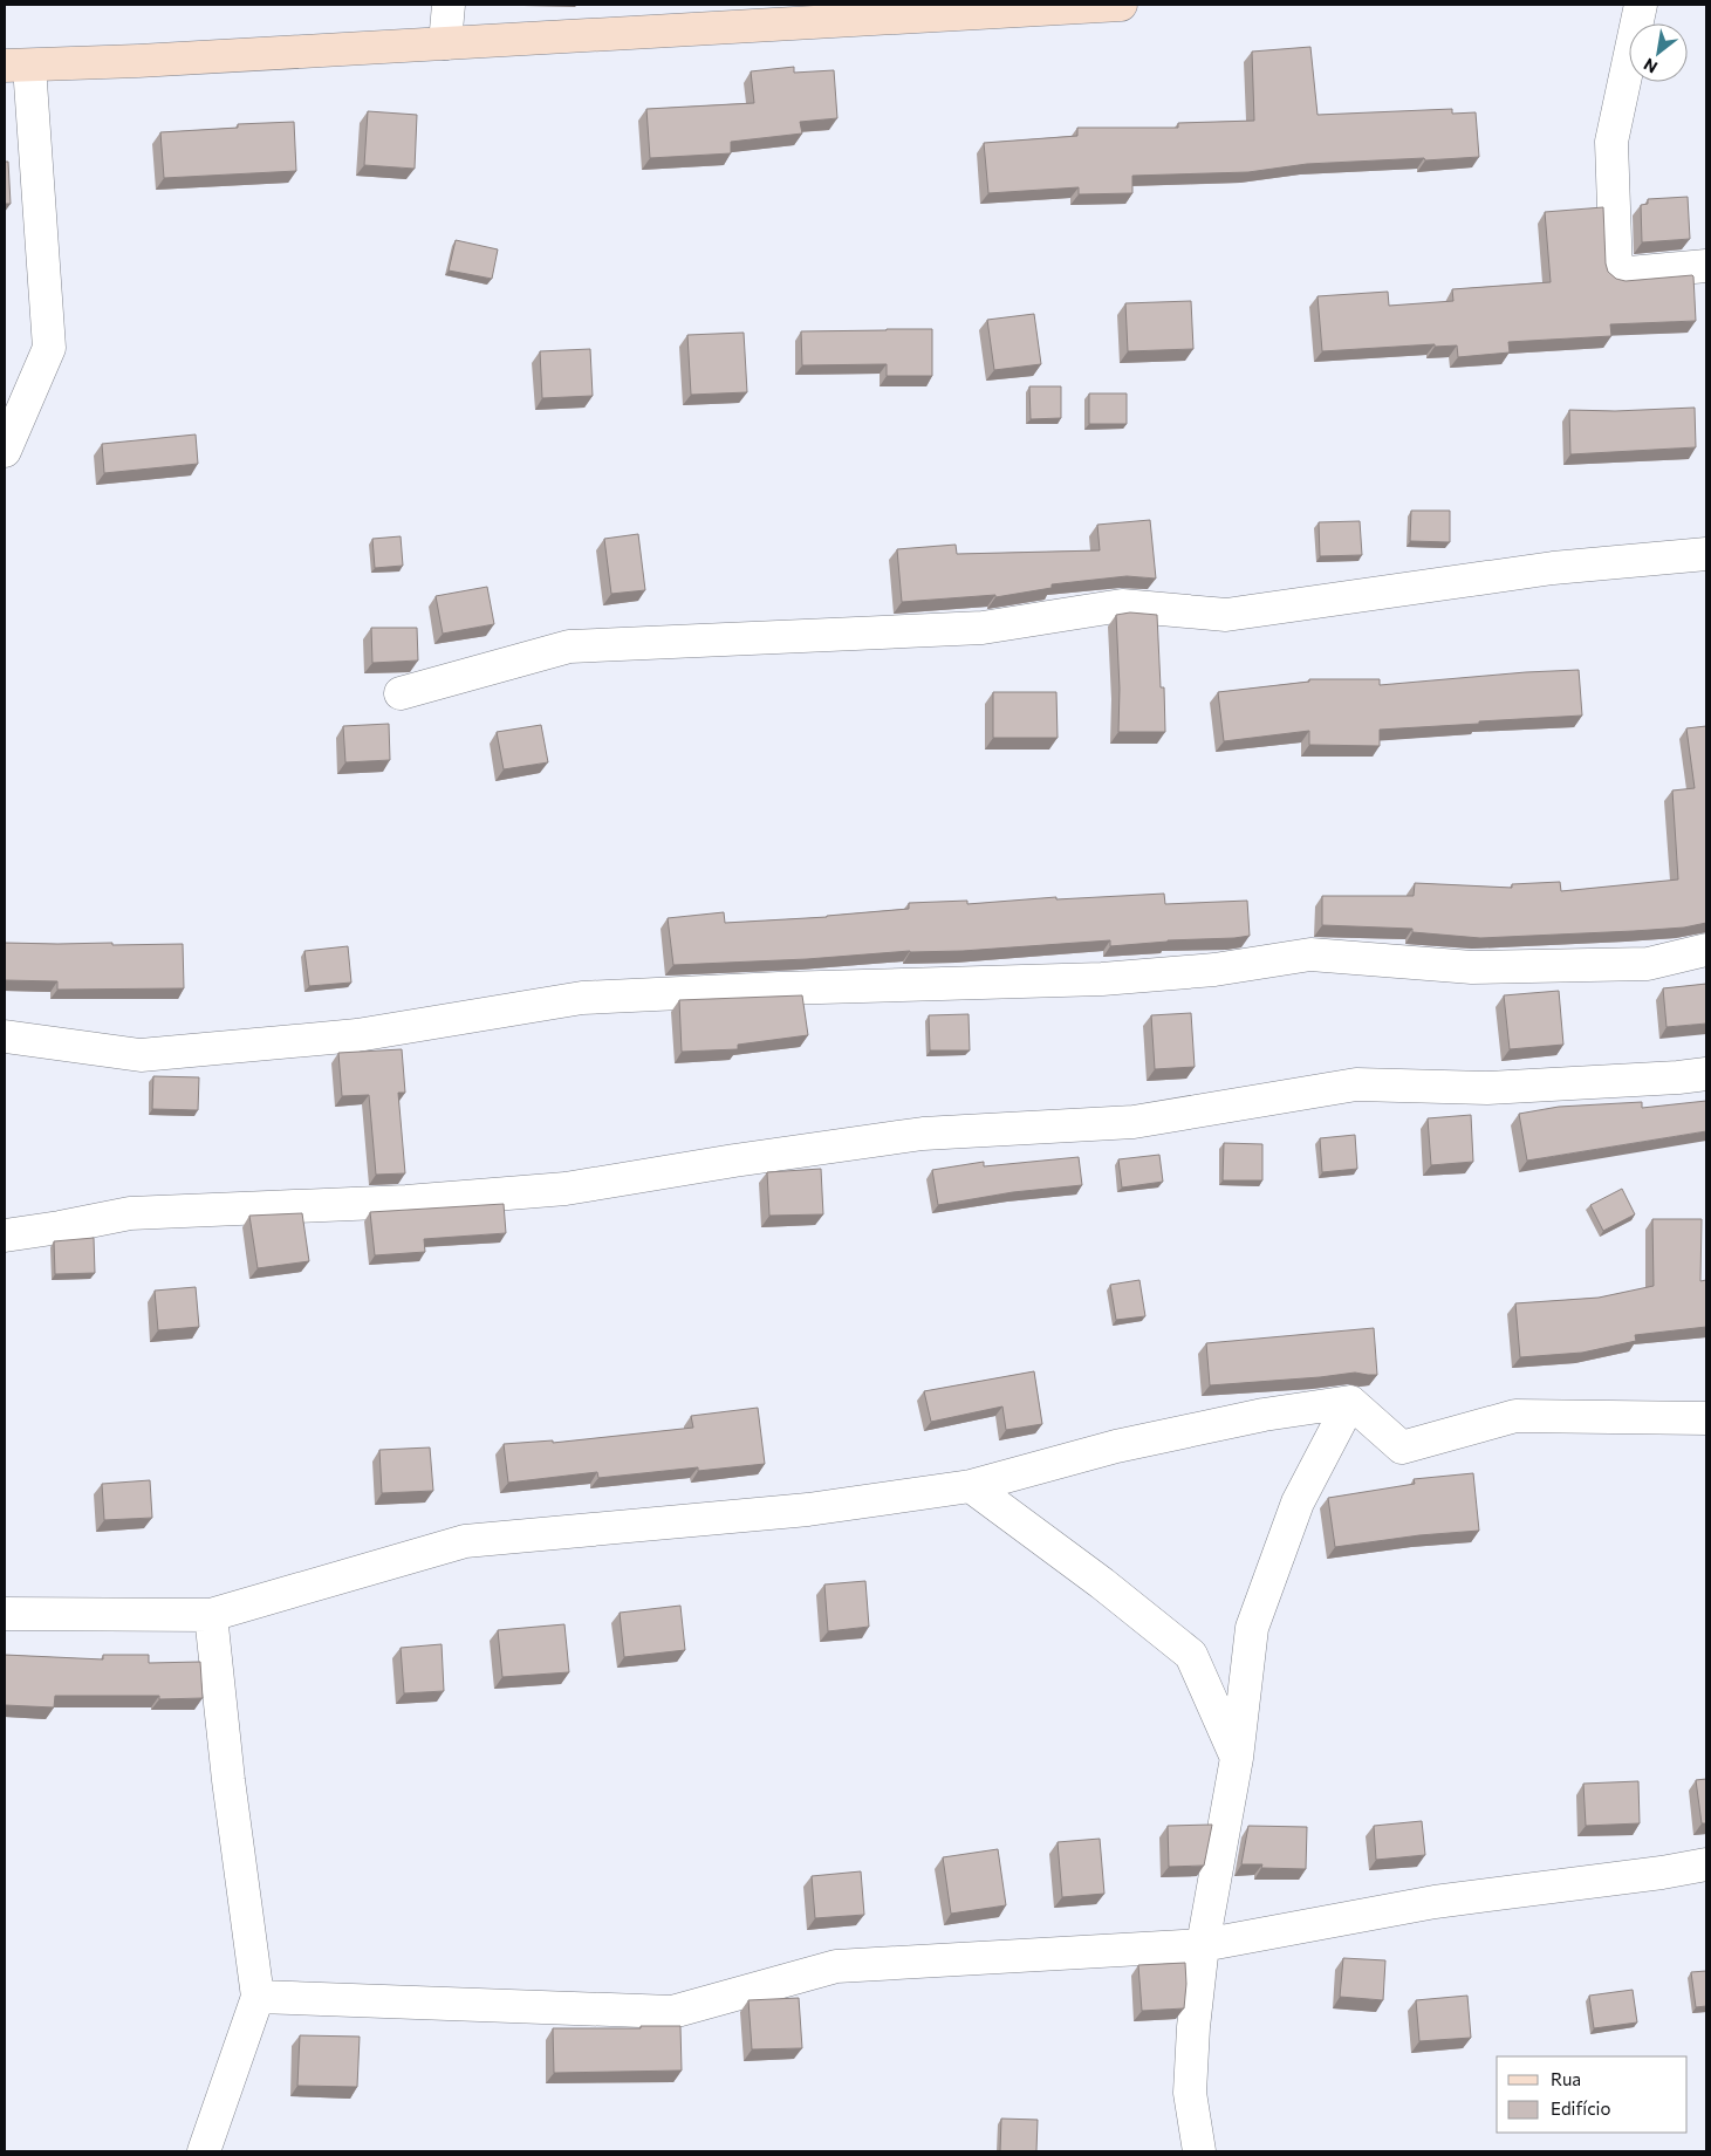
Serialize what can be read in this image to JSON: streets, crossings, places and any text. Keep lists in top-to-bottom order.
{
  "legend": ["Rua", "Edifício"],
  "north": "bottom left"
}
